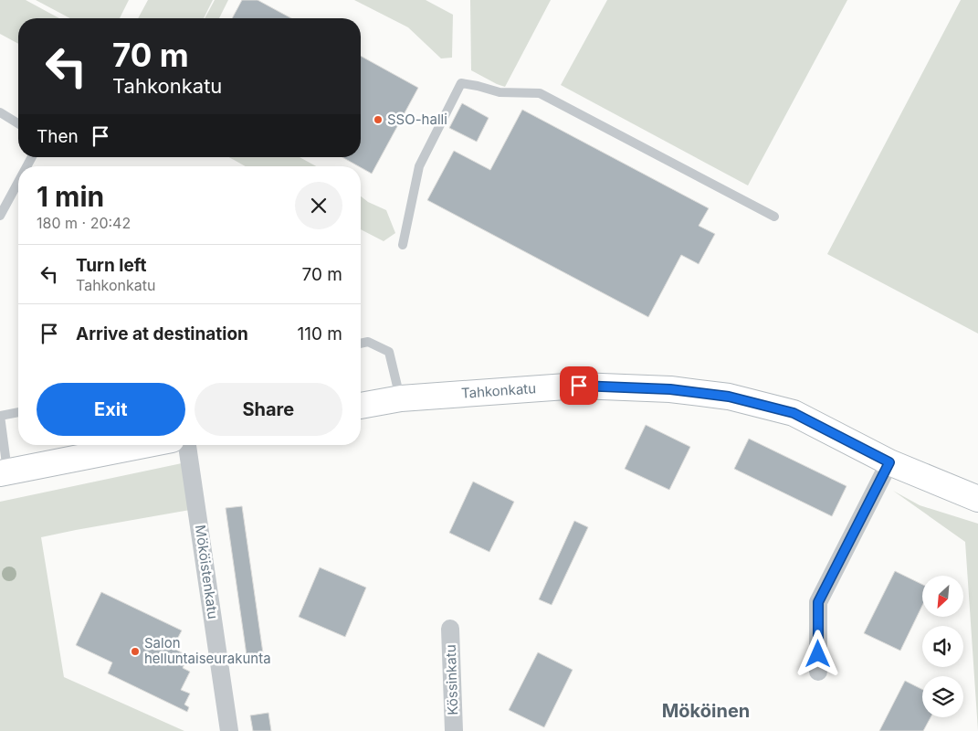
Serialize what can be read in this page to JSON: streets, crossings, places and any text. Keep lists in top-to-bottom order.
{
  "streets": {
    "street": ["Tahkonkatu", "Mököistenkatu", "Kössinkatu"]
  },
  "districts": ["Mököinen"],
  "places": ["SSO-halli", "Salon helluntaiseurakunta"],
  "north": "bottom left",
  "page": {
    "turn": ["70 m", "Tahkonkatu"],
    "then": "Then",
    "heading": ["1 min", "180 m · 20:42"],
    "list": [
      {
        "name": "Turn left",
        "note": "Tahkonkatu",
        "value": "70 m"
      },
      {
        "name": "Arrive at destination",
        "value": "110 m"
      }
    ],
    "buttons": ["Exit", "Share"]
  }
}
